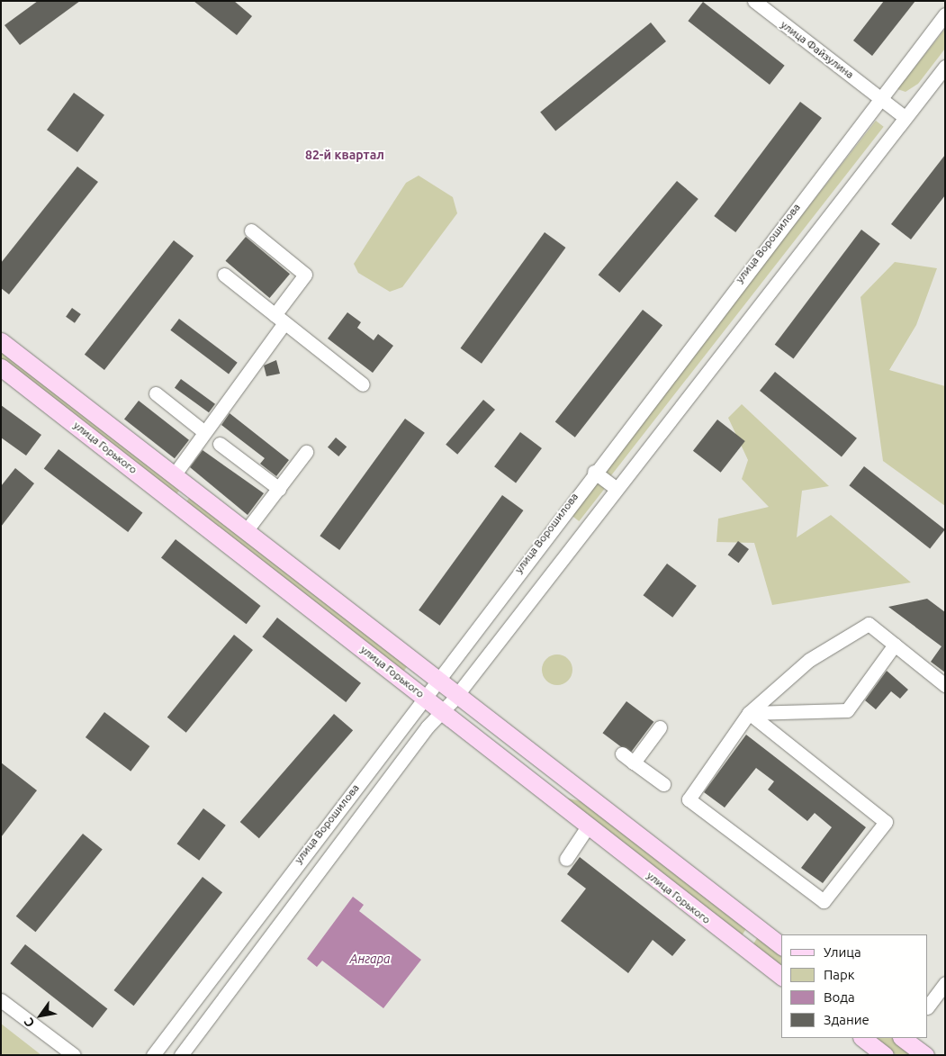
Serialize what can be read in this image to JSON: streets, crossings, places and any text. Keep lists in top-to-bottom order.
{
  "streets": {
    "main road": ["улица Горького"],
    "street": ["улица Файзулина", "улица Ворошилова"]
  },
  "crossings": [
    ["улица Файзулина", "улица Ворошилова"],
    ["улица Ворошилова", "улица Горького"]
  ],
  "districts": ["82-й квартал"],
  "water": ["Ангара"],
  "legend": [
    "Улица",
    "Парк",
    "Вода",
    "Здание"
  ],
  "north": "bottom left"
}
